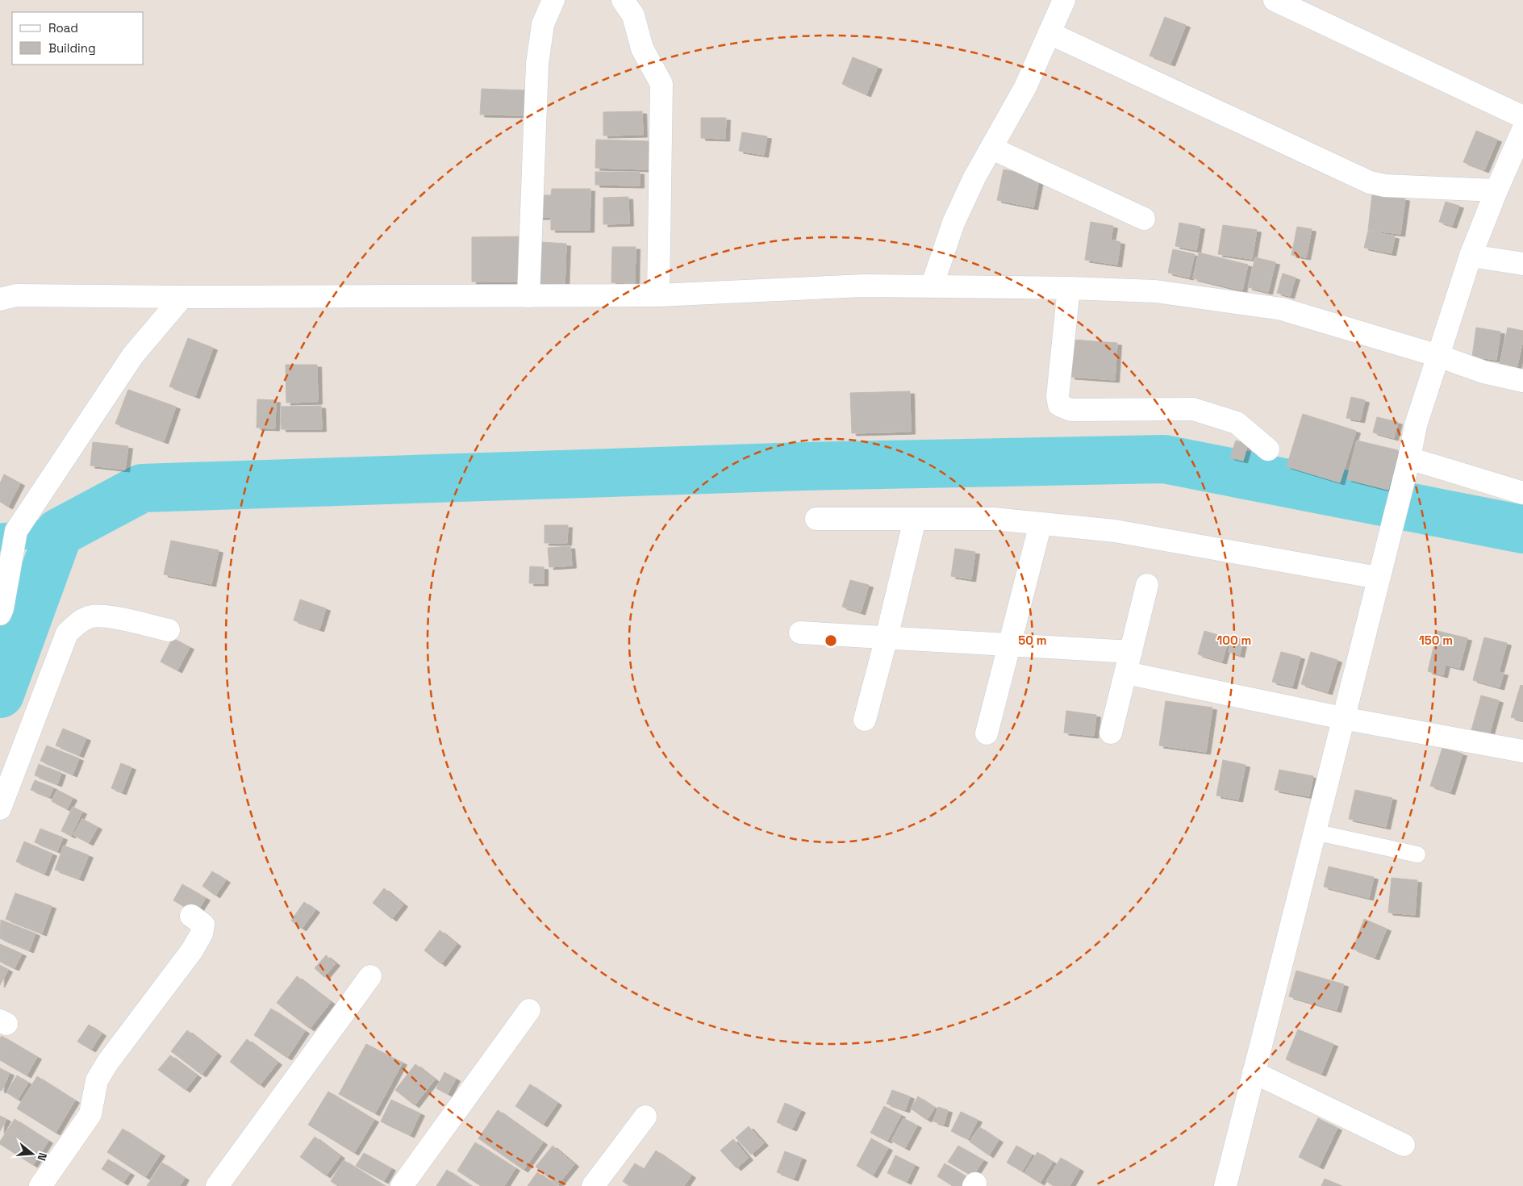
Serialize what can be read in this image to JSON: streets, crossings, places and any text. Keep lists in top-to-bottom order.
{
  "legend": ["Road", "Building"],
  "north": "right",
  "rings": ["50 m", "100 m", "150 m"]
}
